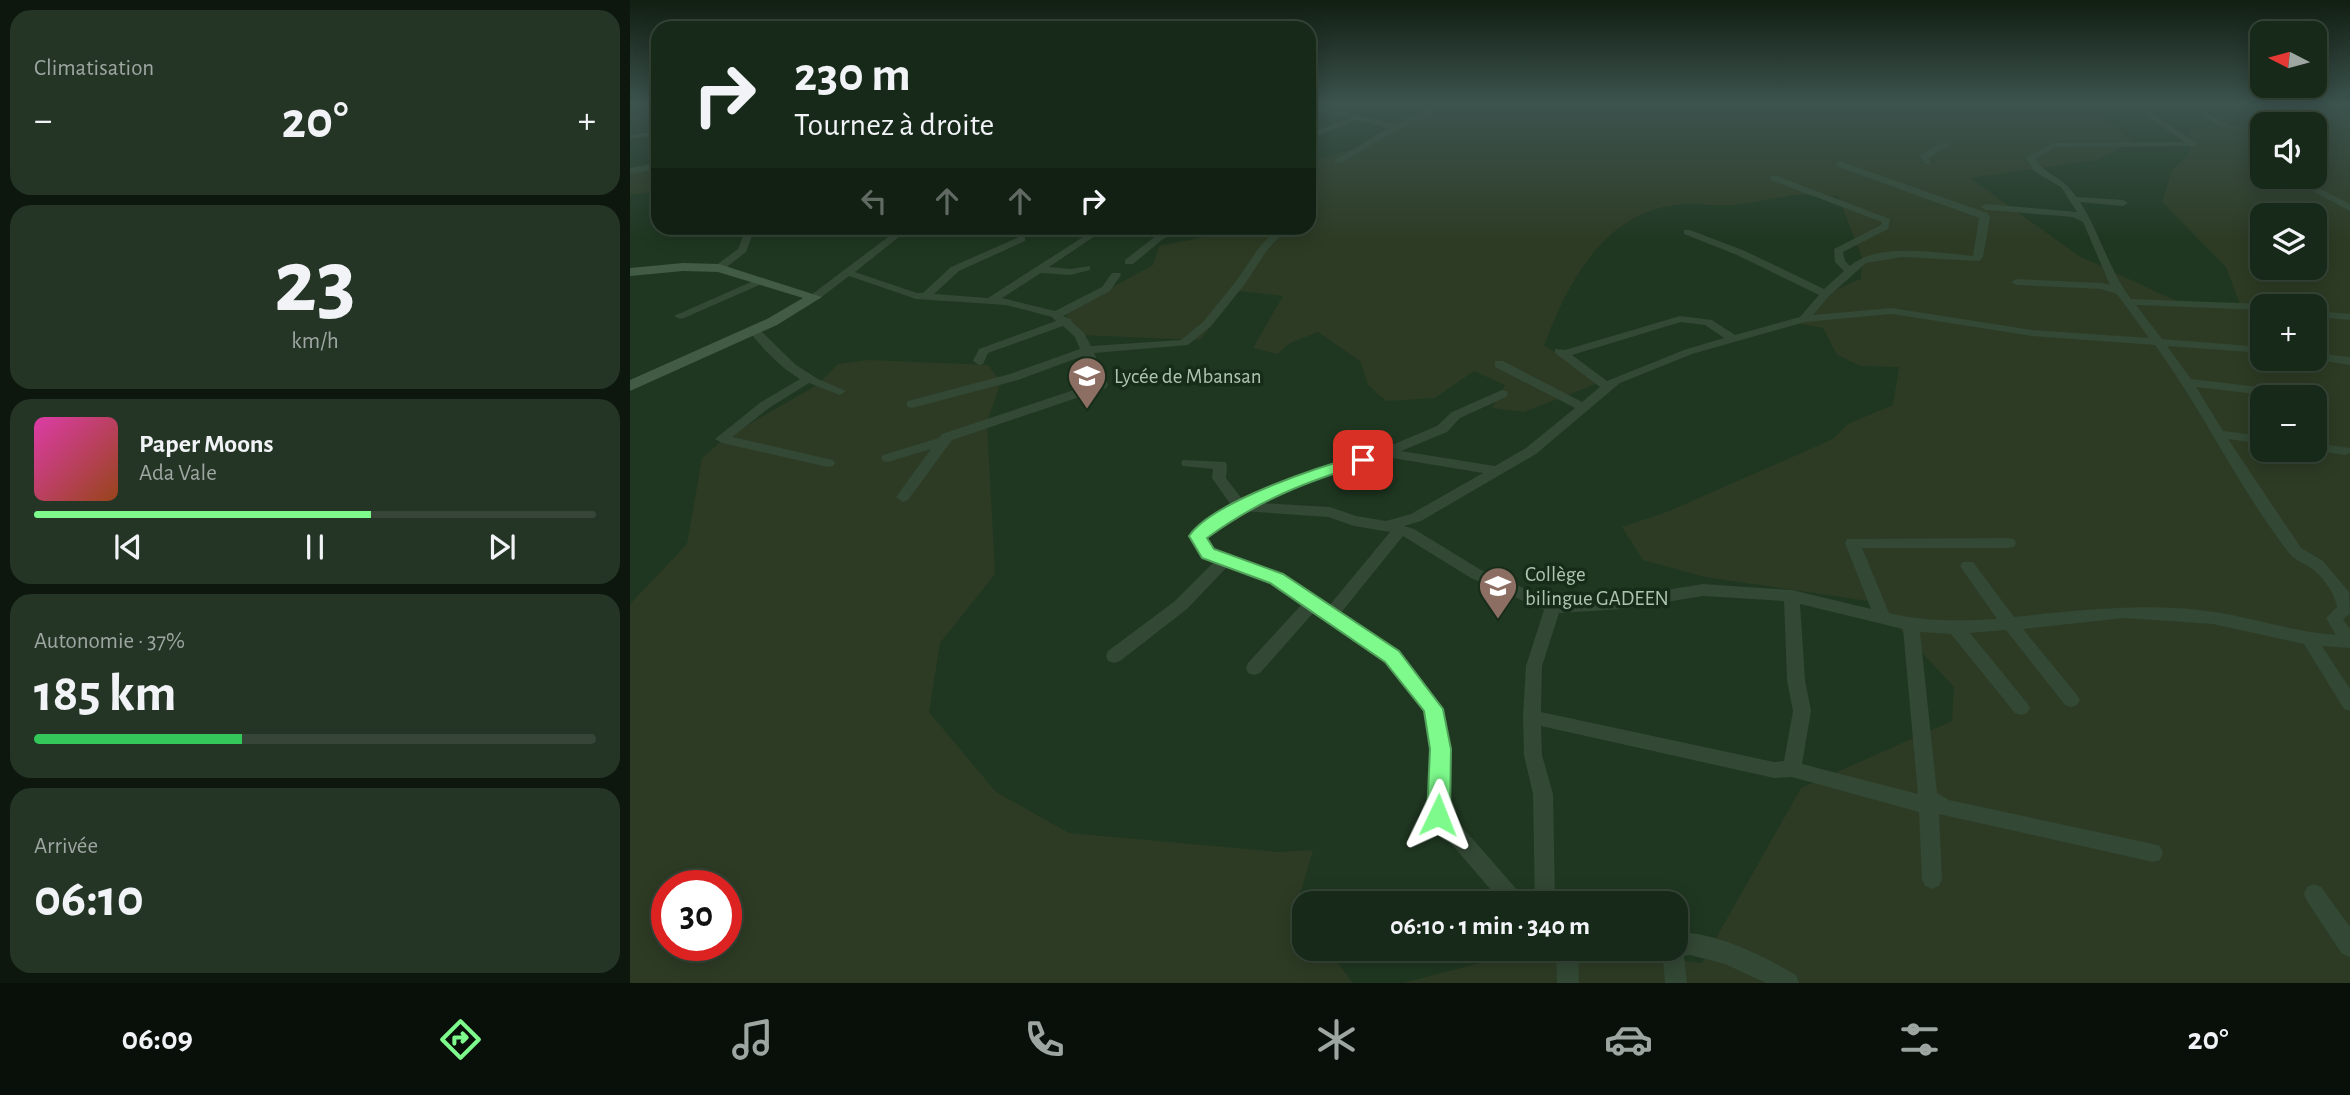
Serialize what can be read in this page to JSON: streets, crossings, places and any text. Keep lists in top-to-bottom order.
{
  "places": {
    "school or university": ["Lycée de Mbansan", "Collège bilingue GADEEN"]
  },
  "north": "left",
  "page": {
    "tile": [
      "Climatisation",
      ["23", "km/h"],
      ["Autonomie · 37%", "185 km"],
      ["Arrivée", "06:10"]
    ],
    "map_buttons": ["+", "−"],
    "turn": ["230 m", "Tournez à droite"],
    "heat": ["−", "20°", "+"],
    "song": ["Paper Moons", "Ada Vale"],
    "limit": "30",
    "trip": "06:10 · 1 min · 340 m",
    "tabs": ["06:09", "20°"]
  }
}
